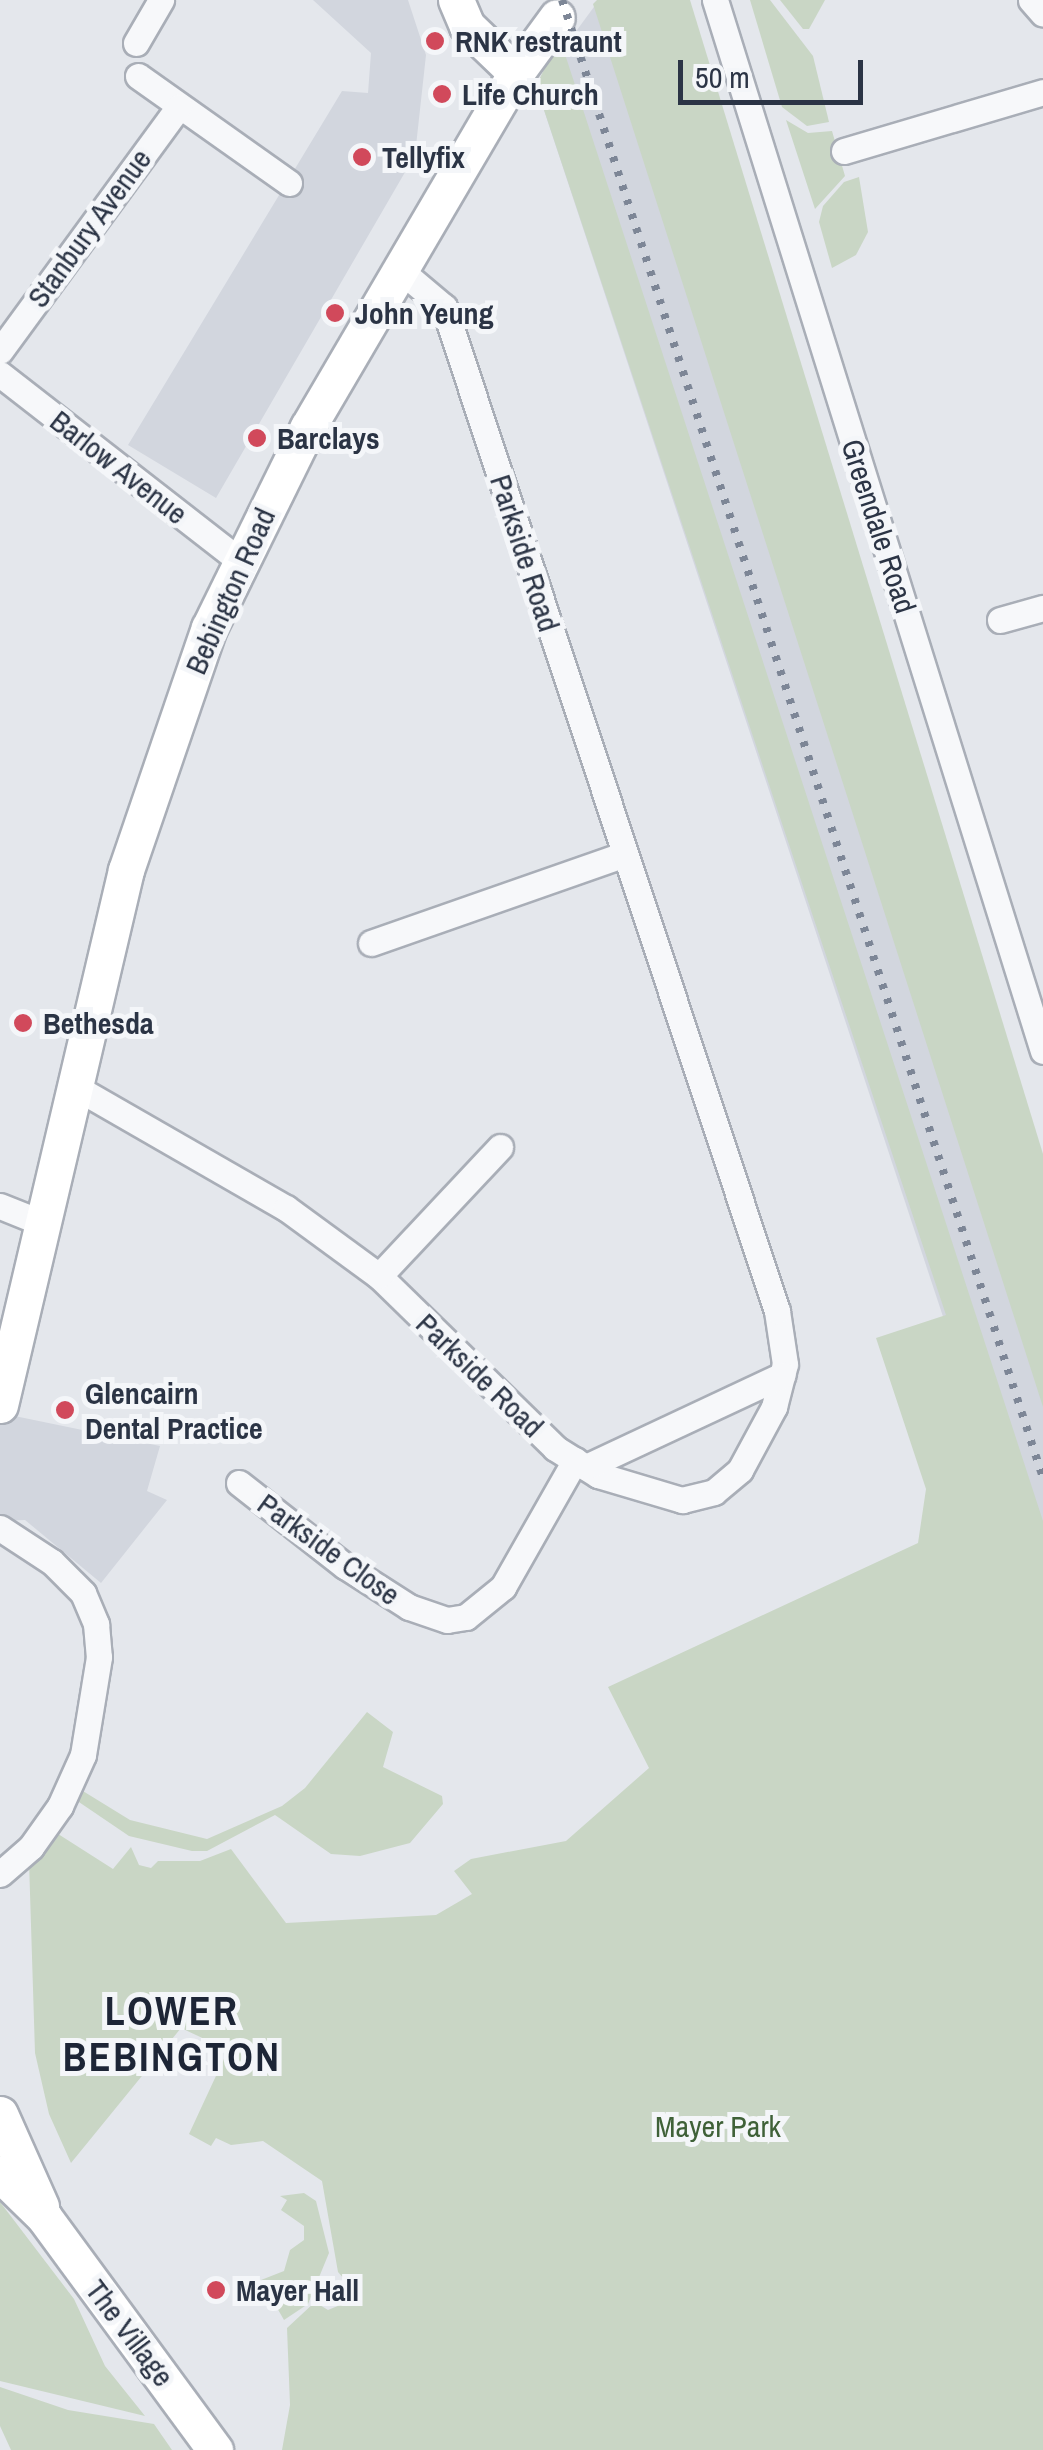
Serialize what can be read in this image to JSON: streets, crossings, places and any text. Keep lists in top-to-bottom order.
{
  "streets": {
    "main road": ["Bebington Road", "The Village"],
    "street": [
      "Stanbury Avenue",
      "Barlow Avenue",
      "Greendale Road",
      "Parkside Road",
      "Parkside Close"
    ]
  },
  "crossings": [
    ["Barlow Avenue", "Bebington Road"],
    ["Parkside Road", "Bebington Road"],
    ["Parkside Road", "Parkside Close"]
  ],
  "districts": ["LOWER BEBINGTON"],
  "parks": ["Mayer Park"],
  "places": [
    "RNK restraunt",
    "Life Church",
    "Tellyfix",
    "John Yeung",
    "Barclays",
    "Bethesda",
    "Glencairn Dental Practice",
    "Mayer Hall"
  ],
  "scale_bar": "50 m"
}
